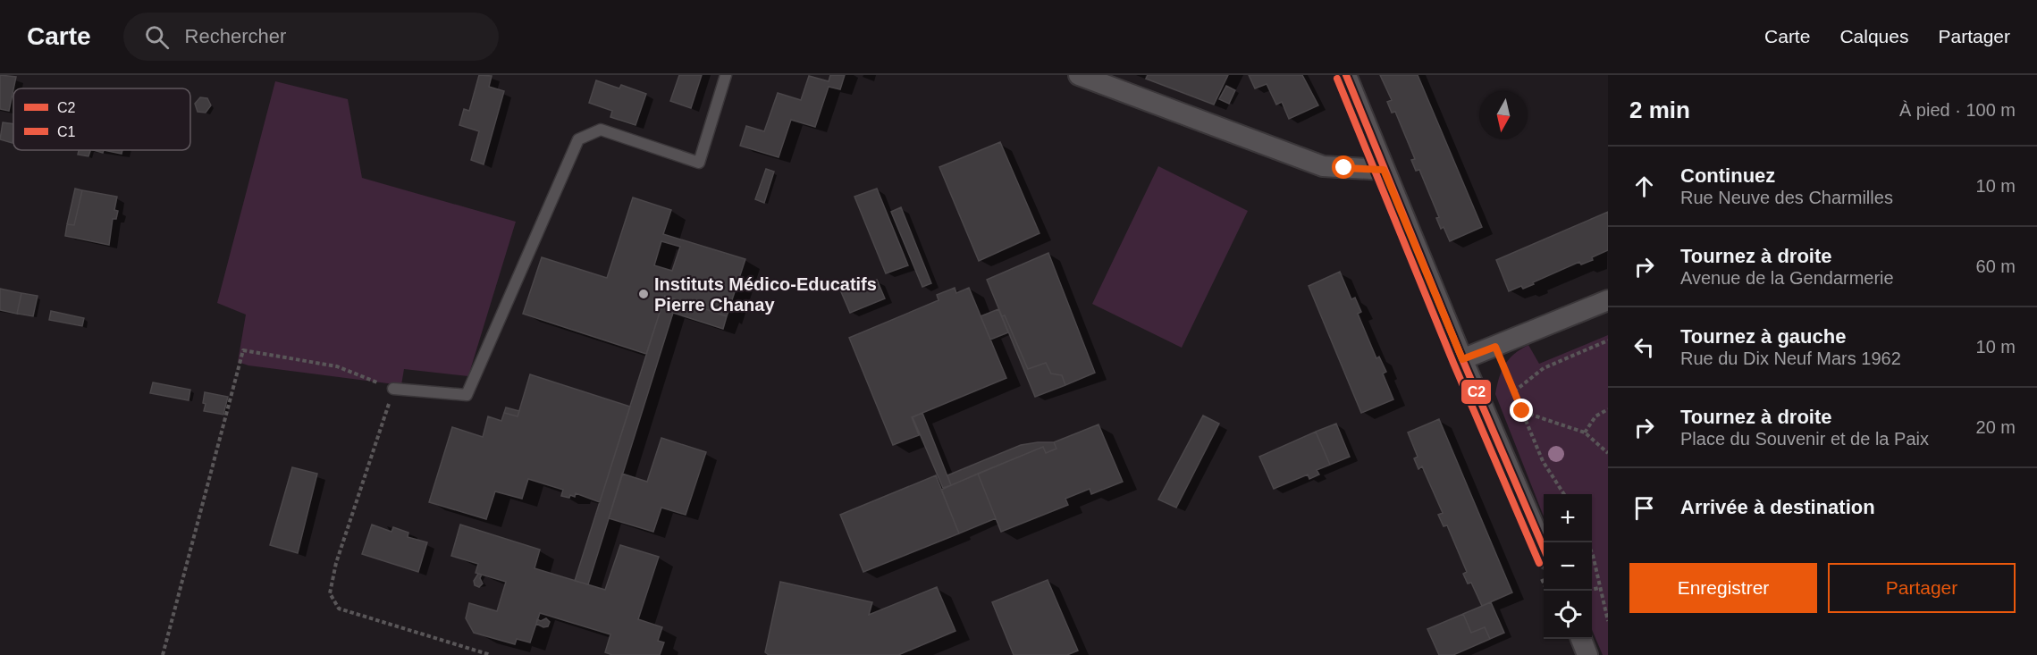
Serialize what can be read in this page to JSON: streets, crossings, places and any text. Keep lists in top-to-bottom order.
{
  "places": ["Instituts Médico-Educatifs Pierre Chanay"],
  "lines": ["transit line C2", "transit line C1"],
  "legend": ["C2", "C1"],
  "north": "bottom",
  "page": {
    "header": "Carte",
    "search": "Rechercher",
    "nav": ["Carte", "Calques", "Partager"],
    "heading": ["2 min", "À pied · 100 m"],
    "list": [
      ["Continuez", "Rue Neuve des Charmilles", "10 m"],
      ["Tournez à droite", "Avenue de la Gendarmerie", "60 m"],
      ["Tournez à gauche", "Rue du Dix Neuf Mars 1962", "10 m"],
      ["Tournez à droite", "Place du Souvenir et de la Paix", "20 m"],
      "Arrivée à destination"
    ],
    "map_buttons": ["+", "−"],
    "buttons": ["Enregistrer", "Partager"]
  }
}
